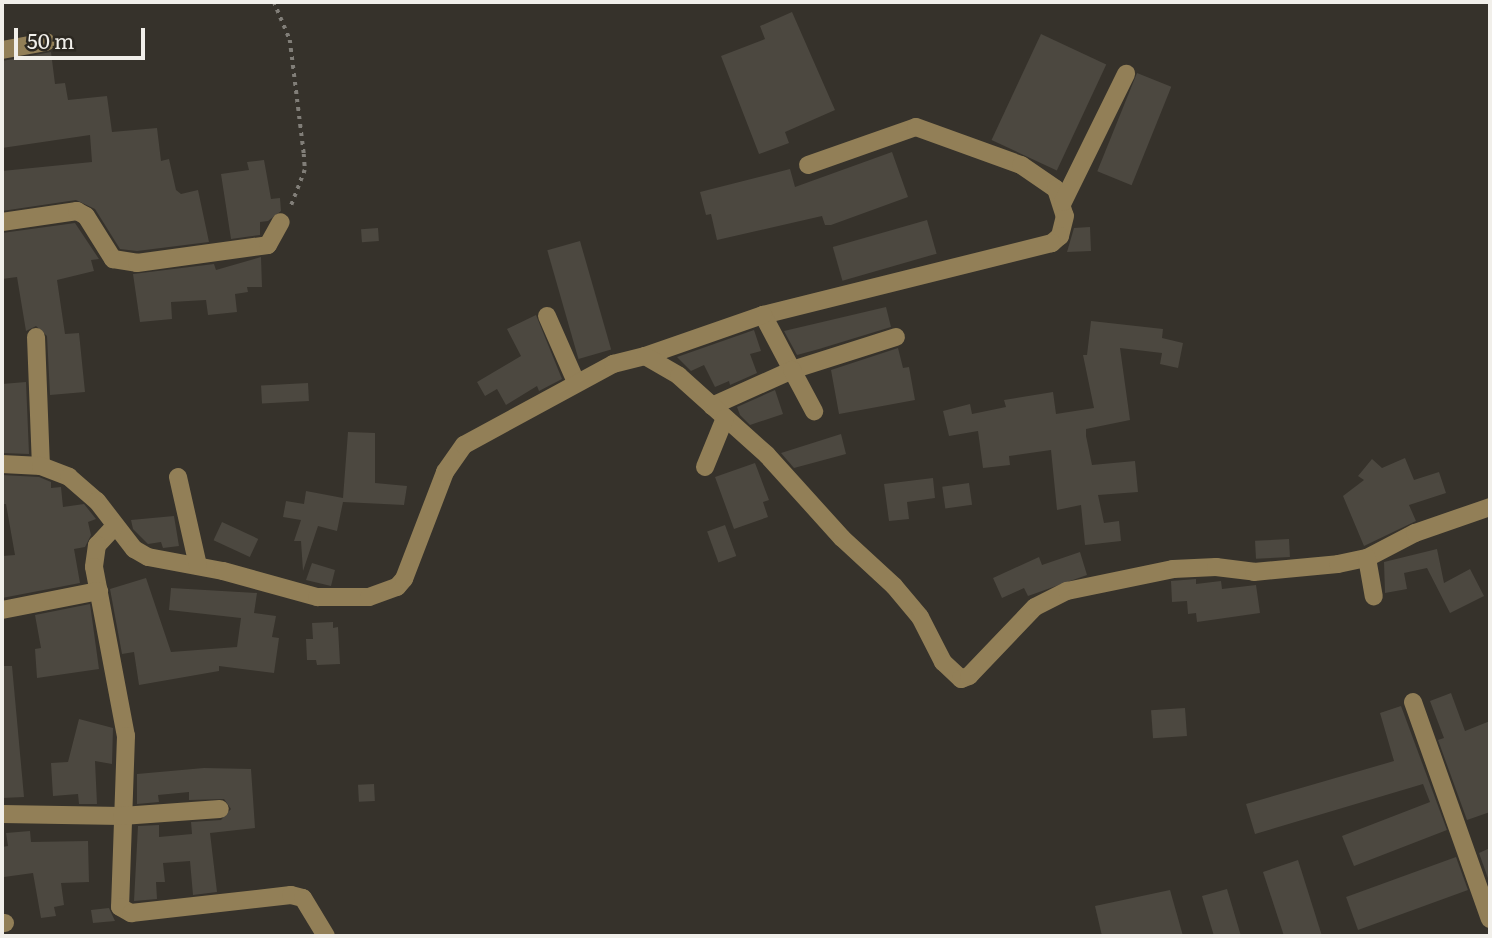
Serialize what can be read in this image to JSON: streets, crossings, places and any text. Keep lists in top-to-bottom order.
{
  "scale_bar": "50 m"
}
